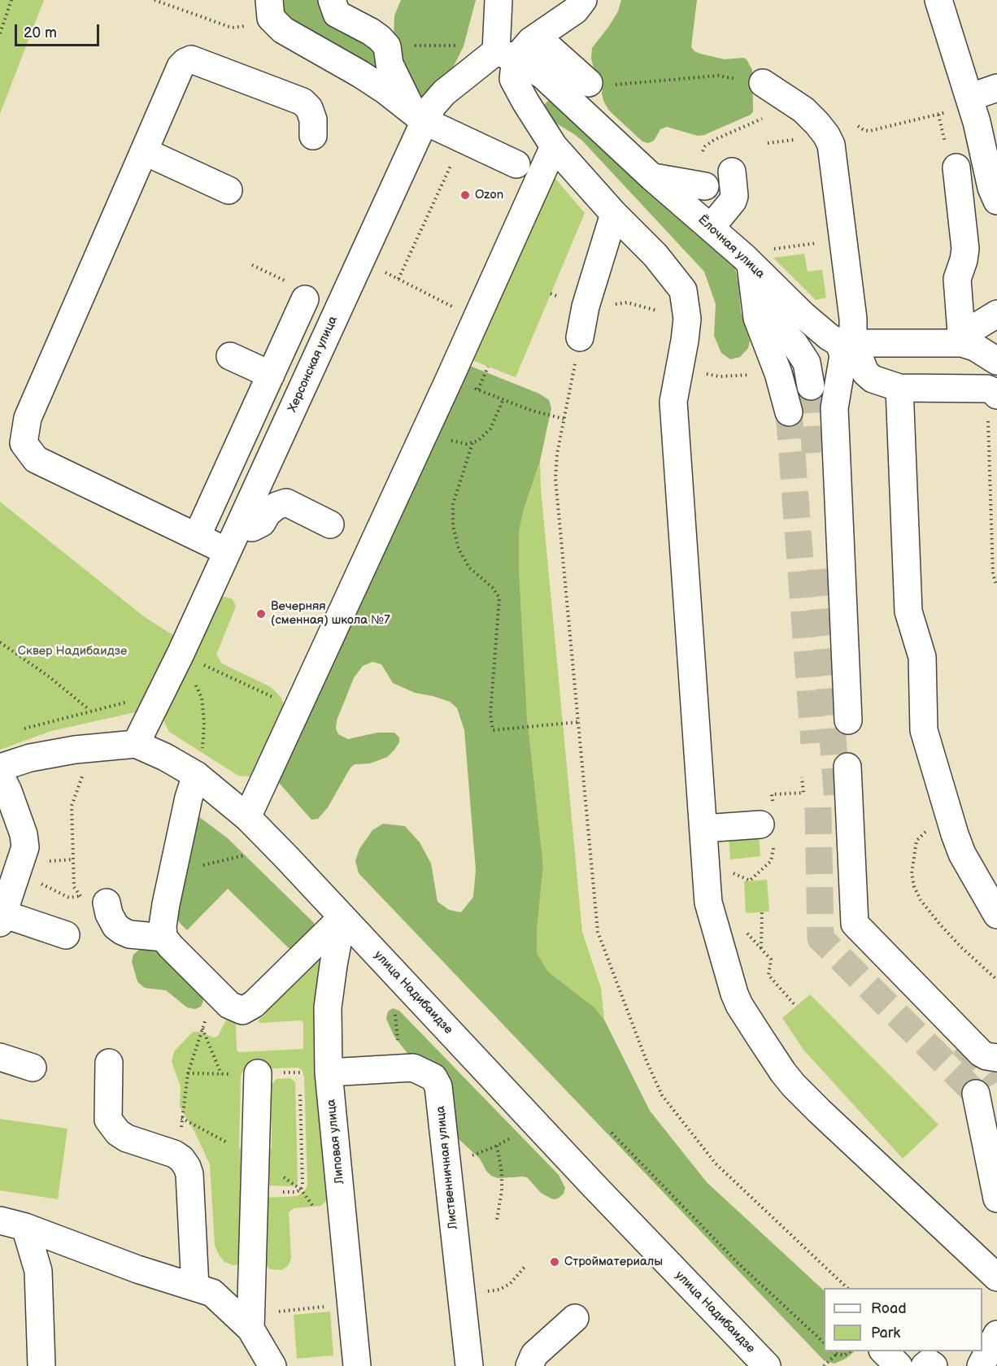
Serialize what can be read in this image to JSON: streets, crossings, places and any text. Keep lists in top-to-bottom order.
{
  "streets": {
    "street": [
      "Ёлочная улица",
      "Херсонская улица",
      "улица Надибаидзе",
      "Липовая улица",
      "Лиственничная улица"
    ]
  },
  "crossings": [
    ["Ёлочная улица", "Херсонская улица"],
    ["Херсонская улица", "улица Надибаидзе"],
    ["улица Надибаидзе", "Липовая улица"],
    ["Липовая улица", "Лиственничная улица"]
  ],
  "parks": ["Сквер Надибаидзе"],
  "places": ["Ozon", "Вечерняя (сменная) школа №7", "Стройматериалы"],
  "legend": ["Road", "Park"],
  "scale_bar": "20 m"
}
